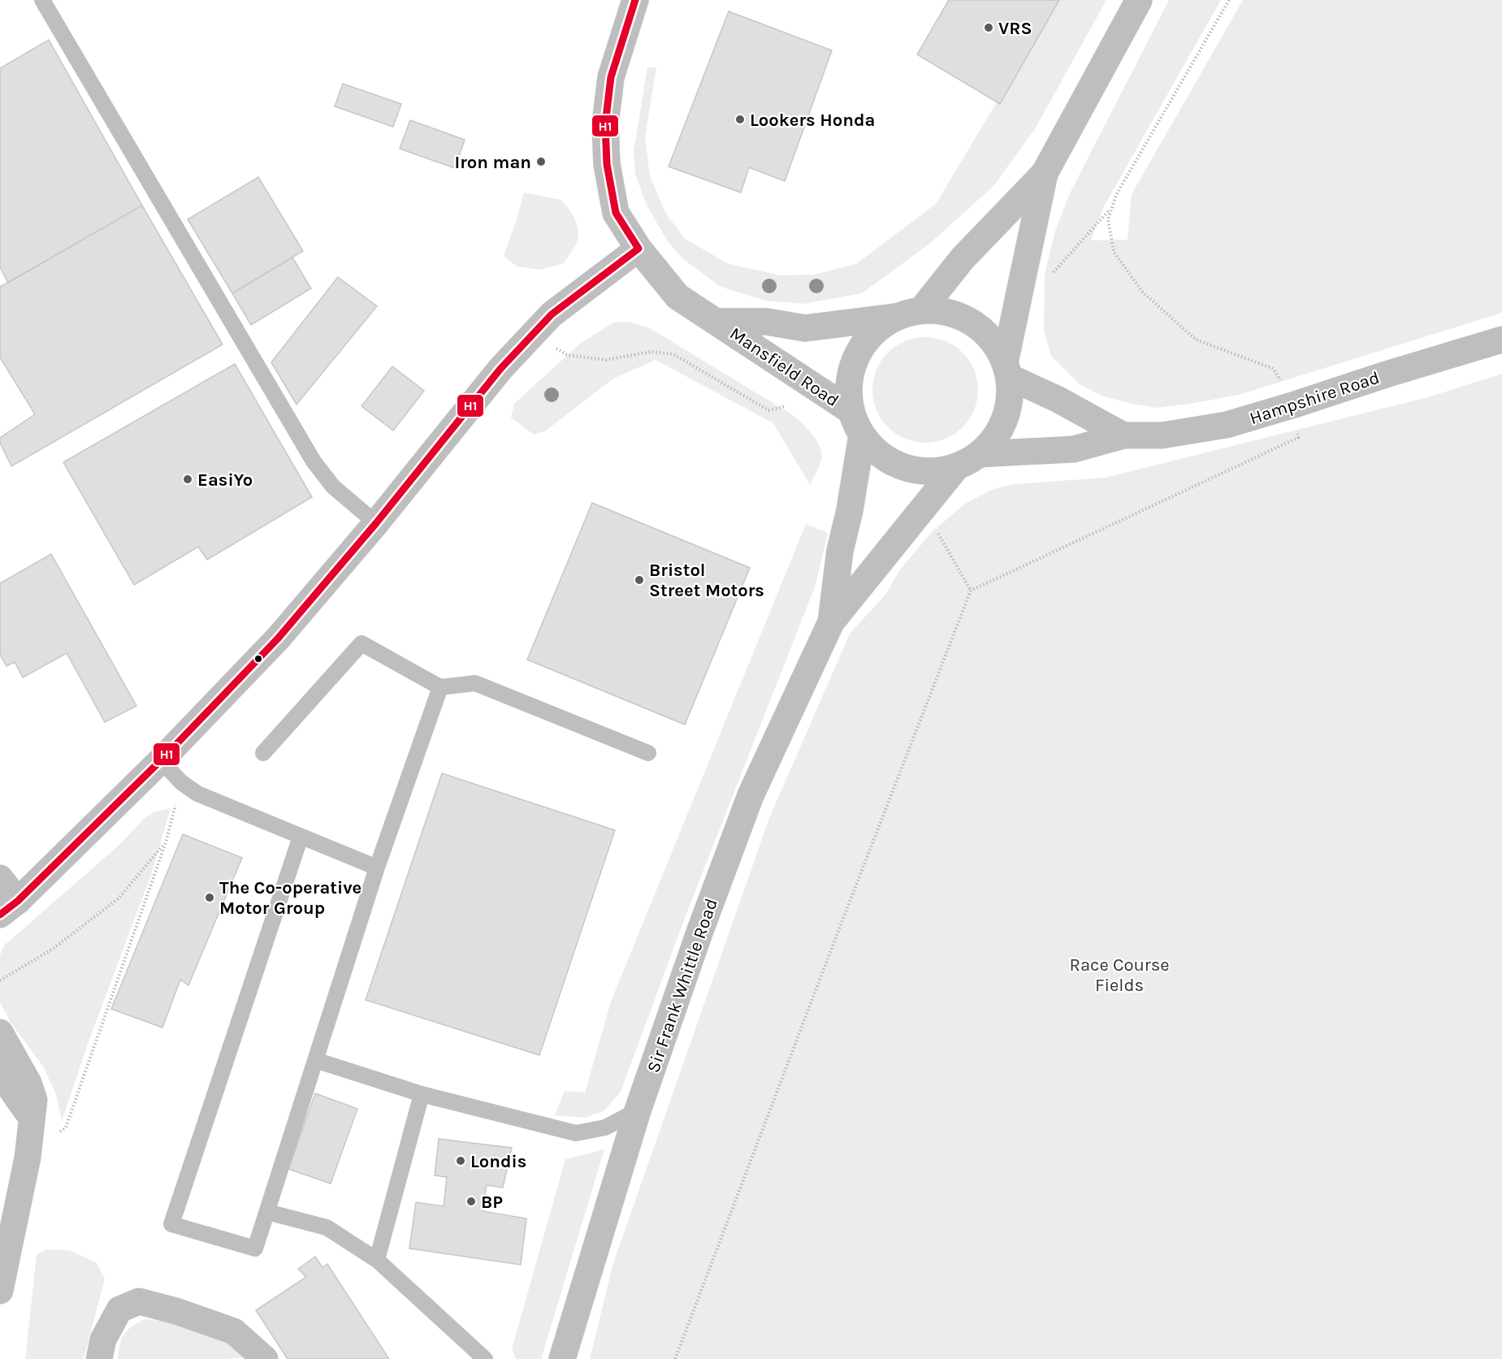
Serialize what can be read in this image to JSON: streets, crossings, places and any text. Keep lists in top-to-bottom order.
{
  "streets": {
    "main road": ["Mansfield Road", "Hampshire Road", "Sir Frank Whittle Road"]
  },
  "crossings": [
    ["Mansfield Road", "Hampshire Road"],
    ["Mansfield Road", "Sir Frank Whittle Road"],
    ["Hampshire Road", "Sir Frank Whittle Road"]
  ],
  "parks": ["Race Course Fields"],
  "places": [
    "VRS",
    "Lookers Honda",
    "Iron man",
    "EasiYo",
    "Bristol Street Motors",
    "The Co-operative Motor Group",
    "Londis",
    "BP"
  ],
  "lines": ["transit line H1"]
}
